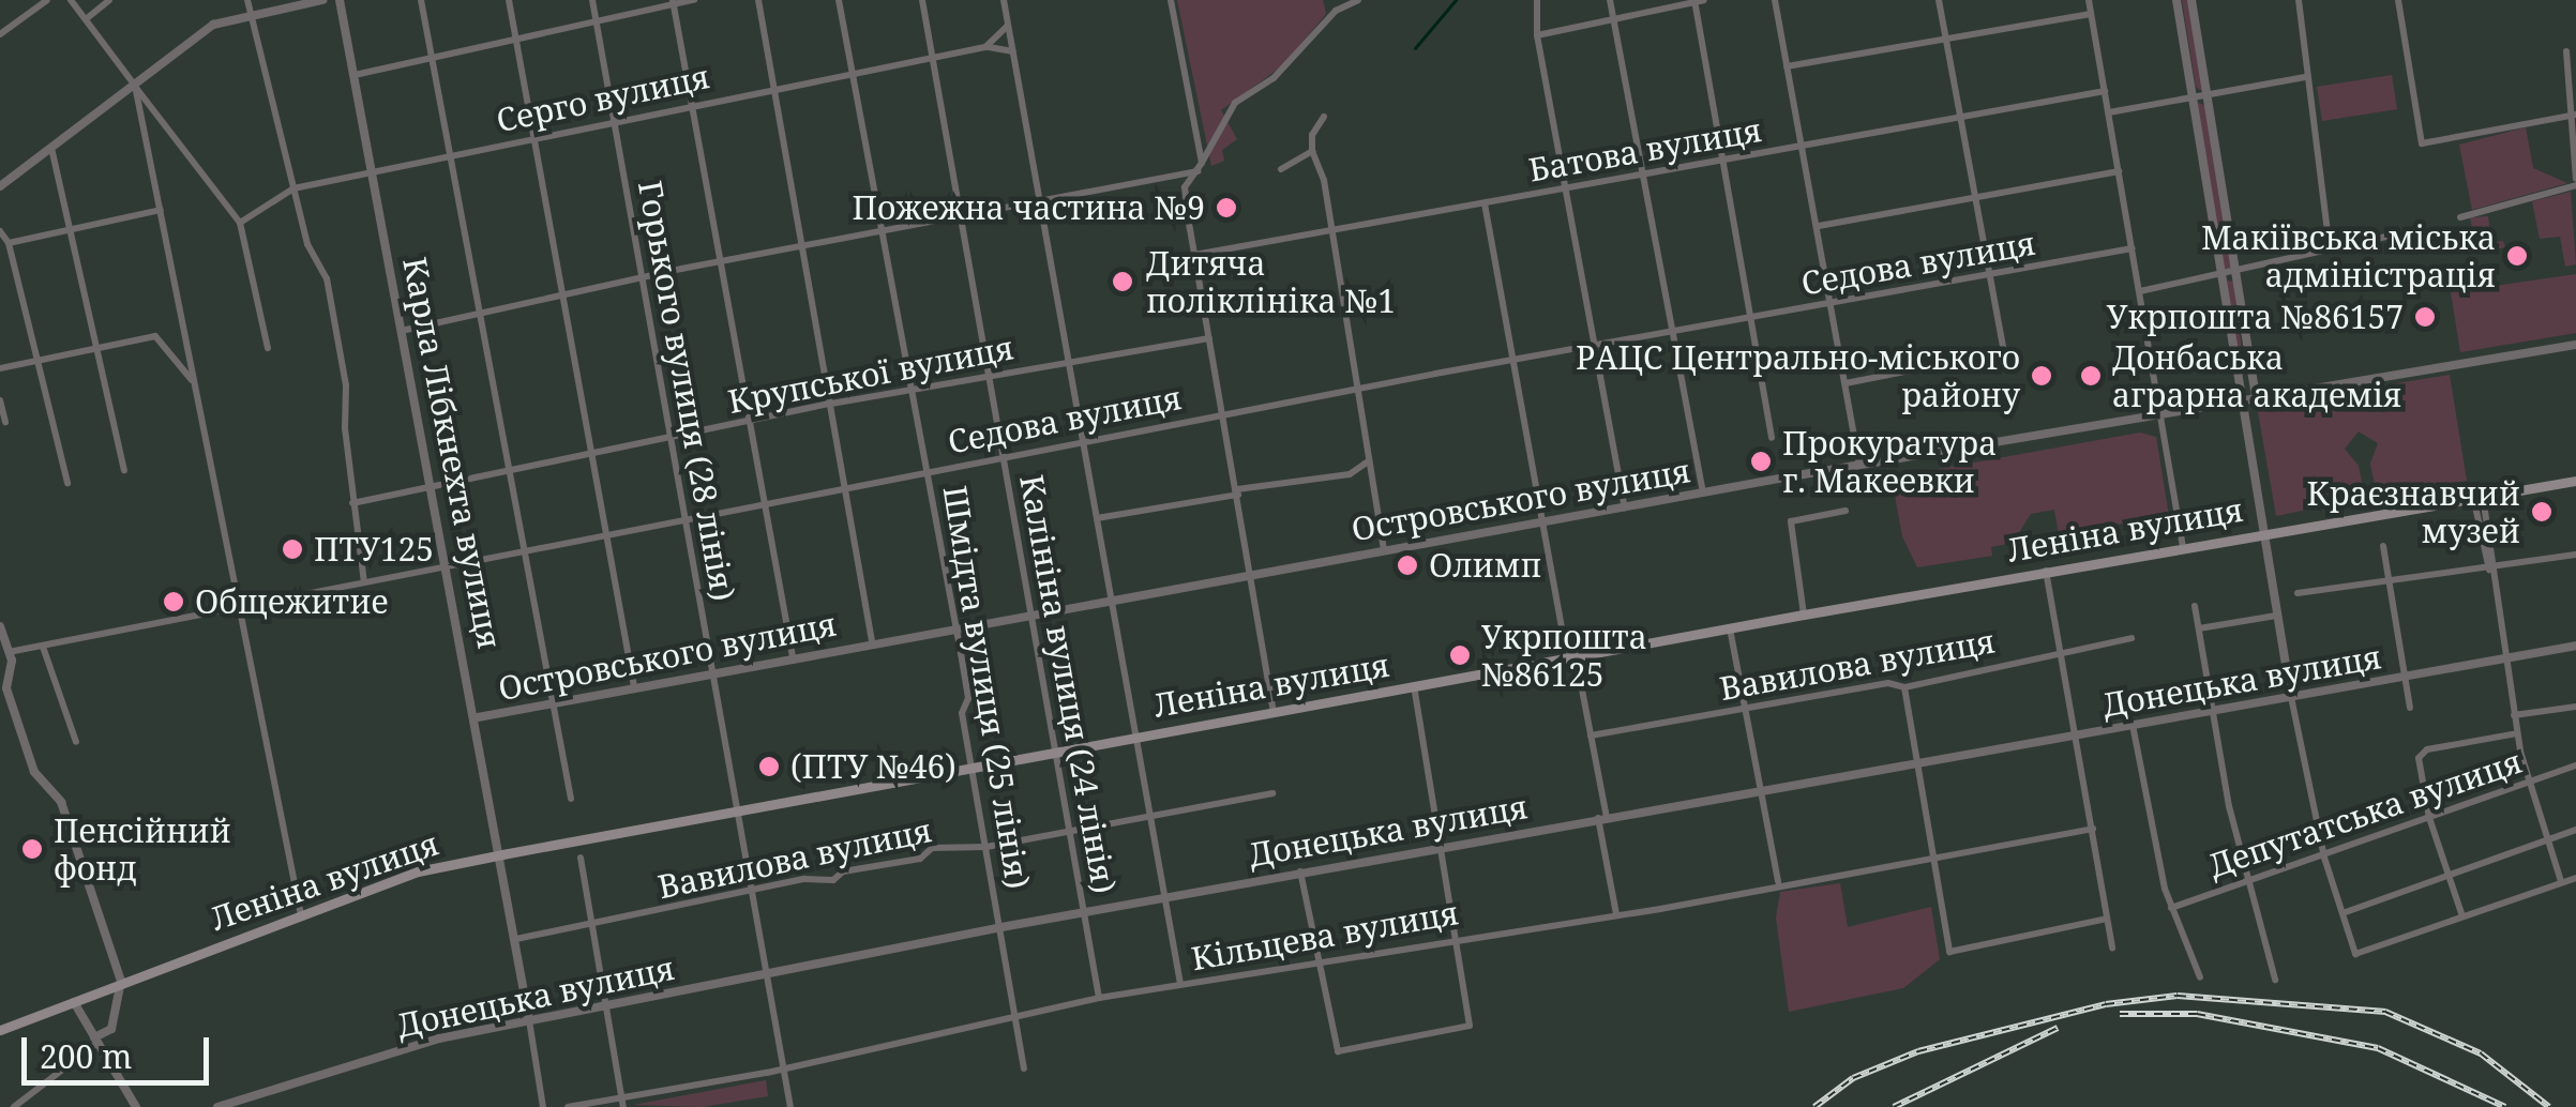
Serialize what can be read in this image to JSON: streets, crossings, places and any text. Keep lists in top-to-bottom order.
{
  "streets": {
    "main road": ["Леніна вулиця"],
    "street": [
      "Серго вулиця",
      "Батова вулиця",
      "Седова вулиця",
      "Крупської вулиця",
      "Горького вулиця (28 лiнiя)",
      "Карла Лібкнехта вулиця",
      "Островського вулиця",
      "Вавилова вулиця",
      "Донецька вулиця",
      "Калініна вулиця (24 лiнiя)",
      "Шмідта вулиця (25 лiнiя)",
      "Депутатська вулиця",
      "Кільцева вулиця"
    ]
  },
  "crossings": [
    ["Серго вулиця", "Горького вулиця (28 лiнiя)"],
    ["Серго вулиця", "Карла Лібкнехта вулиця"],
    ["Серго вулиця", "Калініна вулиця (24 лiнiя)"],
    ["Серго вулиця", "Шмідта вулиця (25 лiнiя)"],
    ["Седова вулиця", "Горького вулиця (28 лiнiя)"],
    ["Седова вулиця", "Карла Лібкнехта вулиця"],
    ["Седова вулиця", "Калініна вулиця (24 лiнiя)"],
    ["Седова вулиця", "Шмідта вулиця (25 лiнiя)"],
    ["Крупської вулиця", "Горького вулиця (28 лiнiя)"],
    ["Крупської вулиця", "Карла Лібкнехта вулиця"],
    ["Крупської вулиця", "Калініна вулиця (24 лiнiя)"],
    ["Крупської вулиця", "Шмідта вулиця (25 лiнiя)"],
    ["Горького вулиця (28 лiнiя)", "Островського вулиця"],
    ["Горького вулиця (28 лiнiя)", "Леніна вулиця"],
    ["Горького вулиця (28 лiнiя)", "Вавилова вулиця"],
    ["Горького вулиця (28 лiнiя)", "Донецька вулиця"],
    ["Горького вулиця (28 лiнiя)", "Кільцева вулиця"],
    ["Карла Лібкнехта вулиця", "Островського вулиця"],
    ["Карла Лібкнехта вулиця", "Леніна вулиця"],
    ["Карла Лібкнехта вулиця", "Вавилова вулиця"],
    ["Карла Лібкнехта вулиця", "Донецька вулиця"],
    ["Островського вулиця", "Калініна вулиця (24 лiнiя)"],
    ["Островського вулиця", "Шмідта вулиця (25 лiнiя)"],
    ["Леніна вулиця", "Калініна вулиця (24 лiнiя)"],
    ["Леніна вулиця", "Шмідта вулиця (25 лiнiя)"],
    ["Вавилова вулиця", "Калініна вулиця (24 лiнiя)"],
    ["Вавилова вулиця", "Шмідта вулиця (25 лiнiя)"],
    ["Донецька вулиця", "Калініна вулиця (24 лiнiя)"],
    ["Донецька вулиця", "Шмідта вулиця (25 лiнiя)"],
    ["Калініна вулиця (24 лiнiя)", "Кільцева вулиця"],
    ["Шмідта вулиця (25 лiнiя)", "Кільцева вулиця"]
  ],
  "places": [
    "Пожежна частина №9",
    "Макіївська міська адміністрація",
    "Дитяча поліклініка №1",
    "Укрпошта №86157",
    "РАЦС Центрально-міського району",
    "Донбаська аграрна академія",
    "Прокуратура г. Макеевки",
    "Краєзнавчий музей",
    "ПТУ125",
    "Олимп",
    "Общежитие",
    "Укрпошта №86125",
    "(ПТУ №46)",
    "Пенсійний фонд"
  ],
  "scale_bar": "200 m"
}
